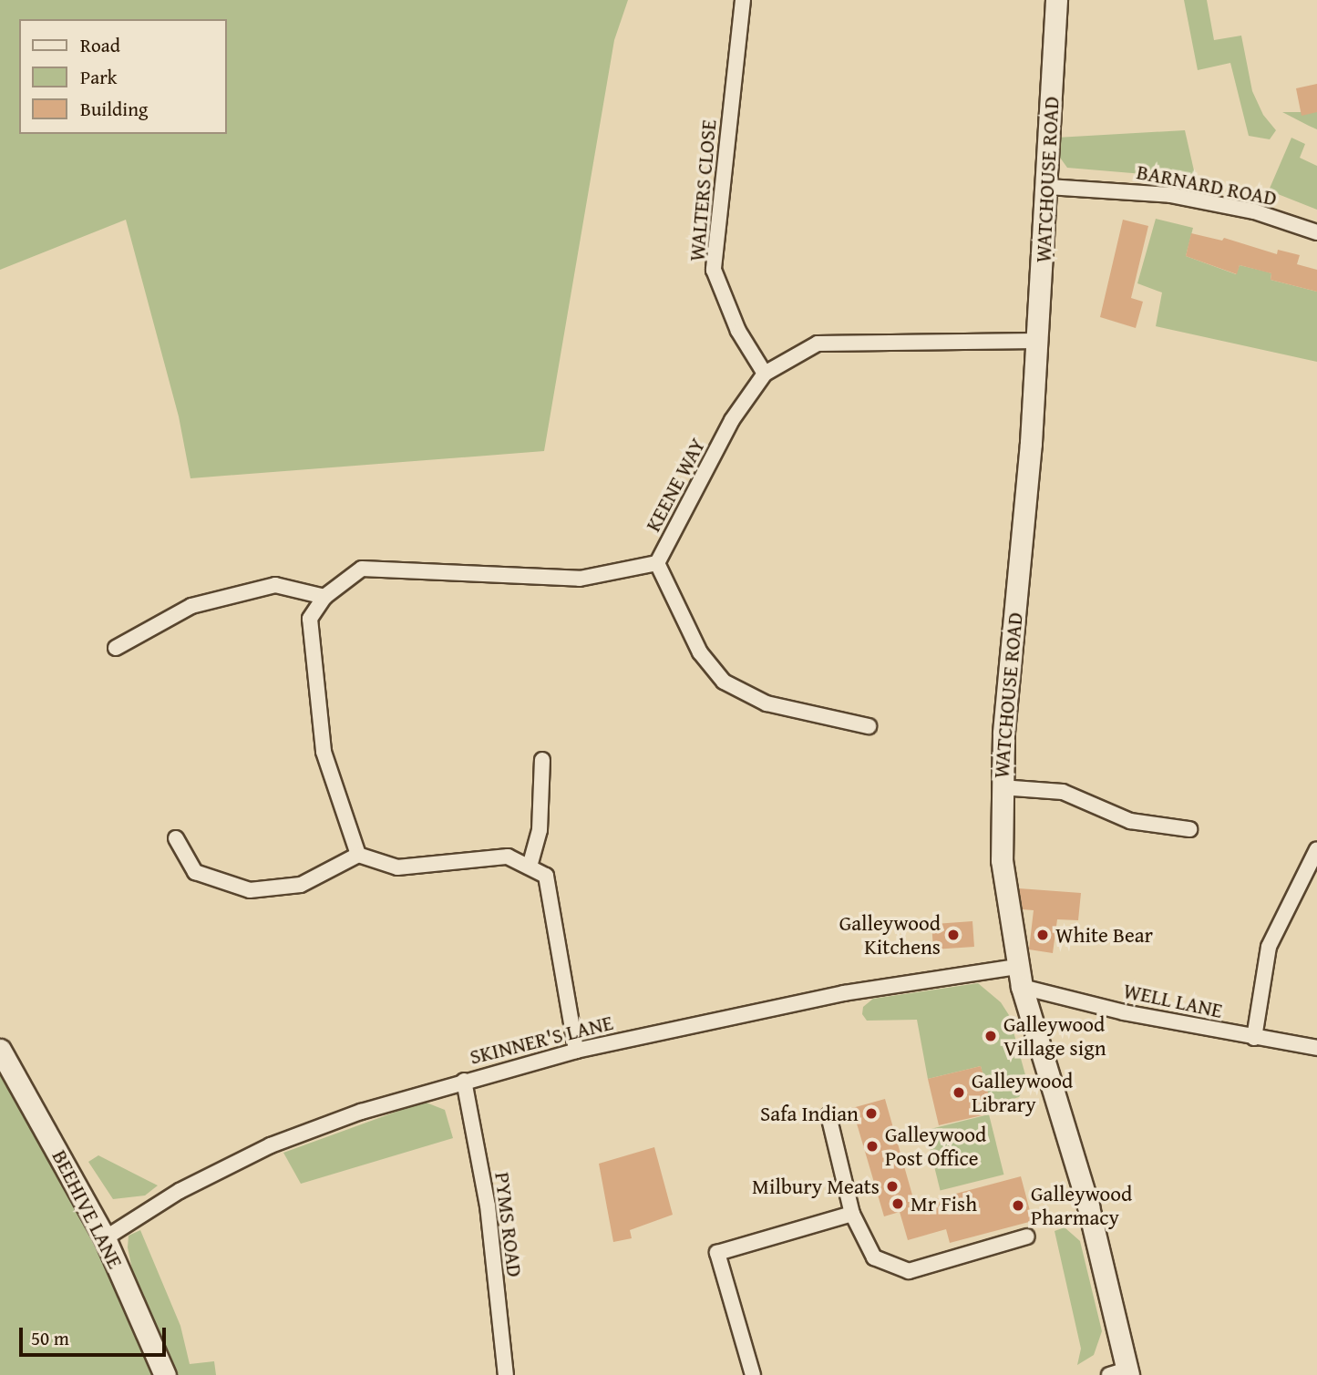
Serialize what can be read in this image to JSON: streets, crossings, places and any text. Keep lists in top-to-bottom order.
{
  "streets": {
    "street": [
      "WATCHOUSE ROAD",
      "BARNARD ROAD",
      "WALTERS CLOSE",
      "KEENE WAY",
      "WELL LANE",
      "SKINNER'S LANE",
      "BEEHIVE LANE",
      "PYMS ROAD"
    ]
  },
  "crossings": [
    ["WATCHOUSE ROAD", "BARNARD ROAD"],
    ["WATCHOUSE ROAD", "KEENE WAY"],
    ["WATCHOUSE ROAD", "WELL LANE"],
    ["WATCHOUSE ROAD", "SKINNER'S LANE"],
    ["WALTERS CLOSE", "KEENE WAY"],
    ["WELL LANE", "SKINNER'S LANE"],
    ["SKINNER'S LANE", "BEEHIVE LANE"],
    ["SKINNER'S LANE", "PYMS ROAD"]
  ],
  "places": [
    "Galleywood Kitchens",
    "White Bear",
    "Galleywood Village sign",
    "Galleywood Library",
    "Safa Indian",
    "Galleywood Post Office",
    "Milbury Meats",
    "Mr Fish",
    "Galleywood Pharmacy"
  ],
  "legend": ["Road", "Park", "Building"],
  "scale_bar": "50 m"
}
